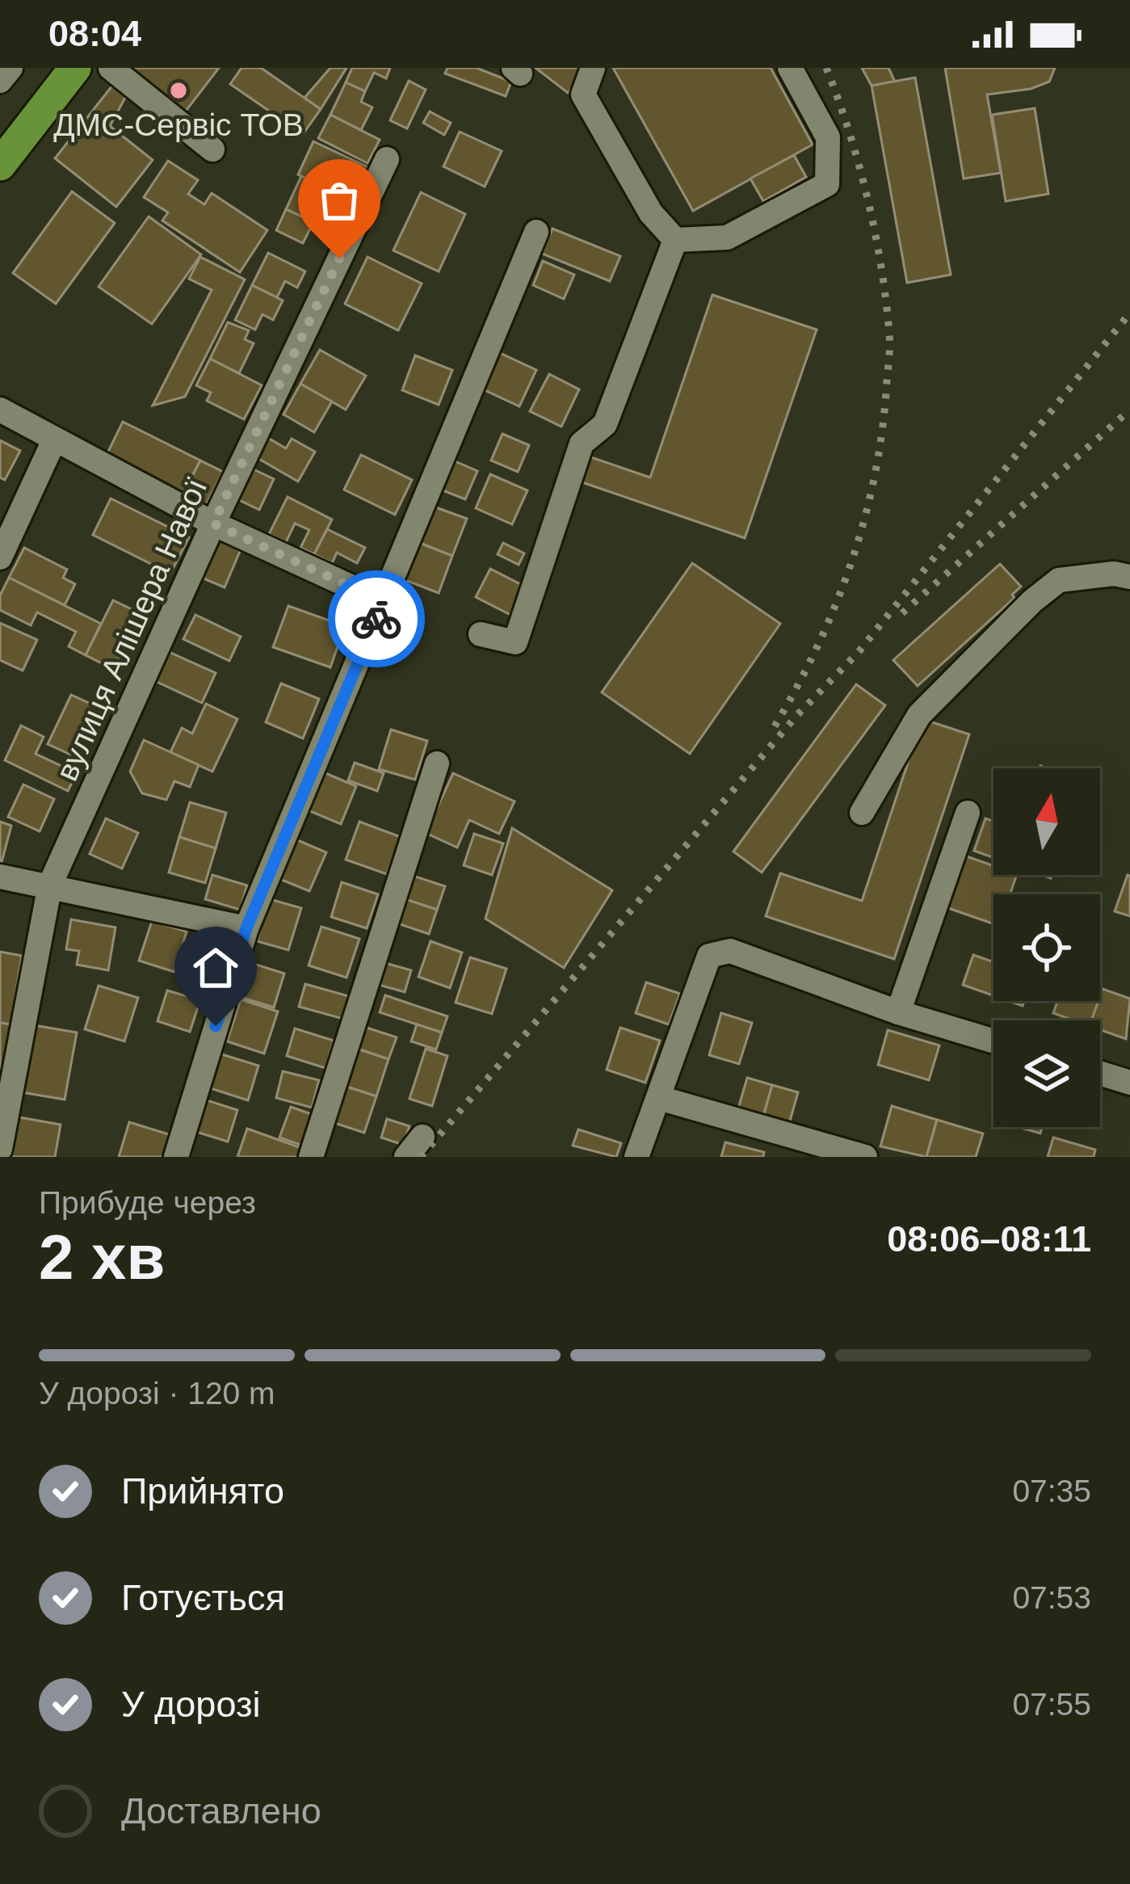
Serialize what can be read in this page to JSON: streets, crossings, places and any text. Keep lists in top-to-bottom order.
{
  "streets": {
    "street": ["вулиця Алішера Навої"]
  },
  "places": ["ДМС-Сервіс ТОВ"],
  "north": "top",
  "page": {
    "status": "08:04",
    "heading": ["2 хв", "Прибуде через", "08:06–08:11"],
    "bar": "У дорозі · 120 m",
    "list": [
      ["Прийнято", "07:35"],
      ["Готується", "07:53"],
      ["У дорозі", "07:55"],
      "Доставлено"
    ]
  }
}
